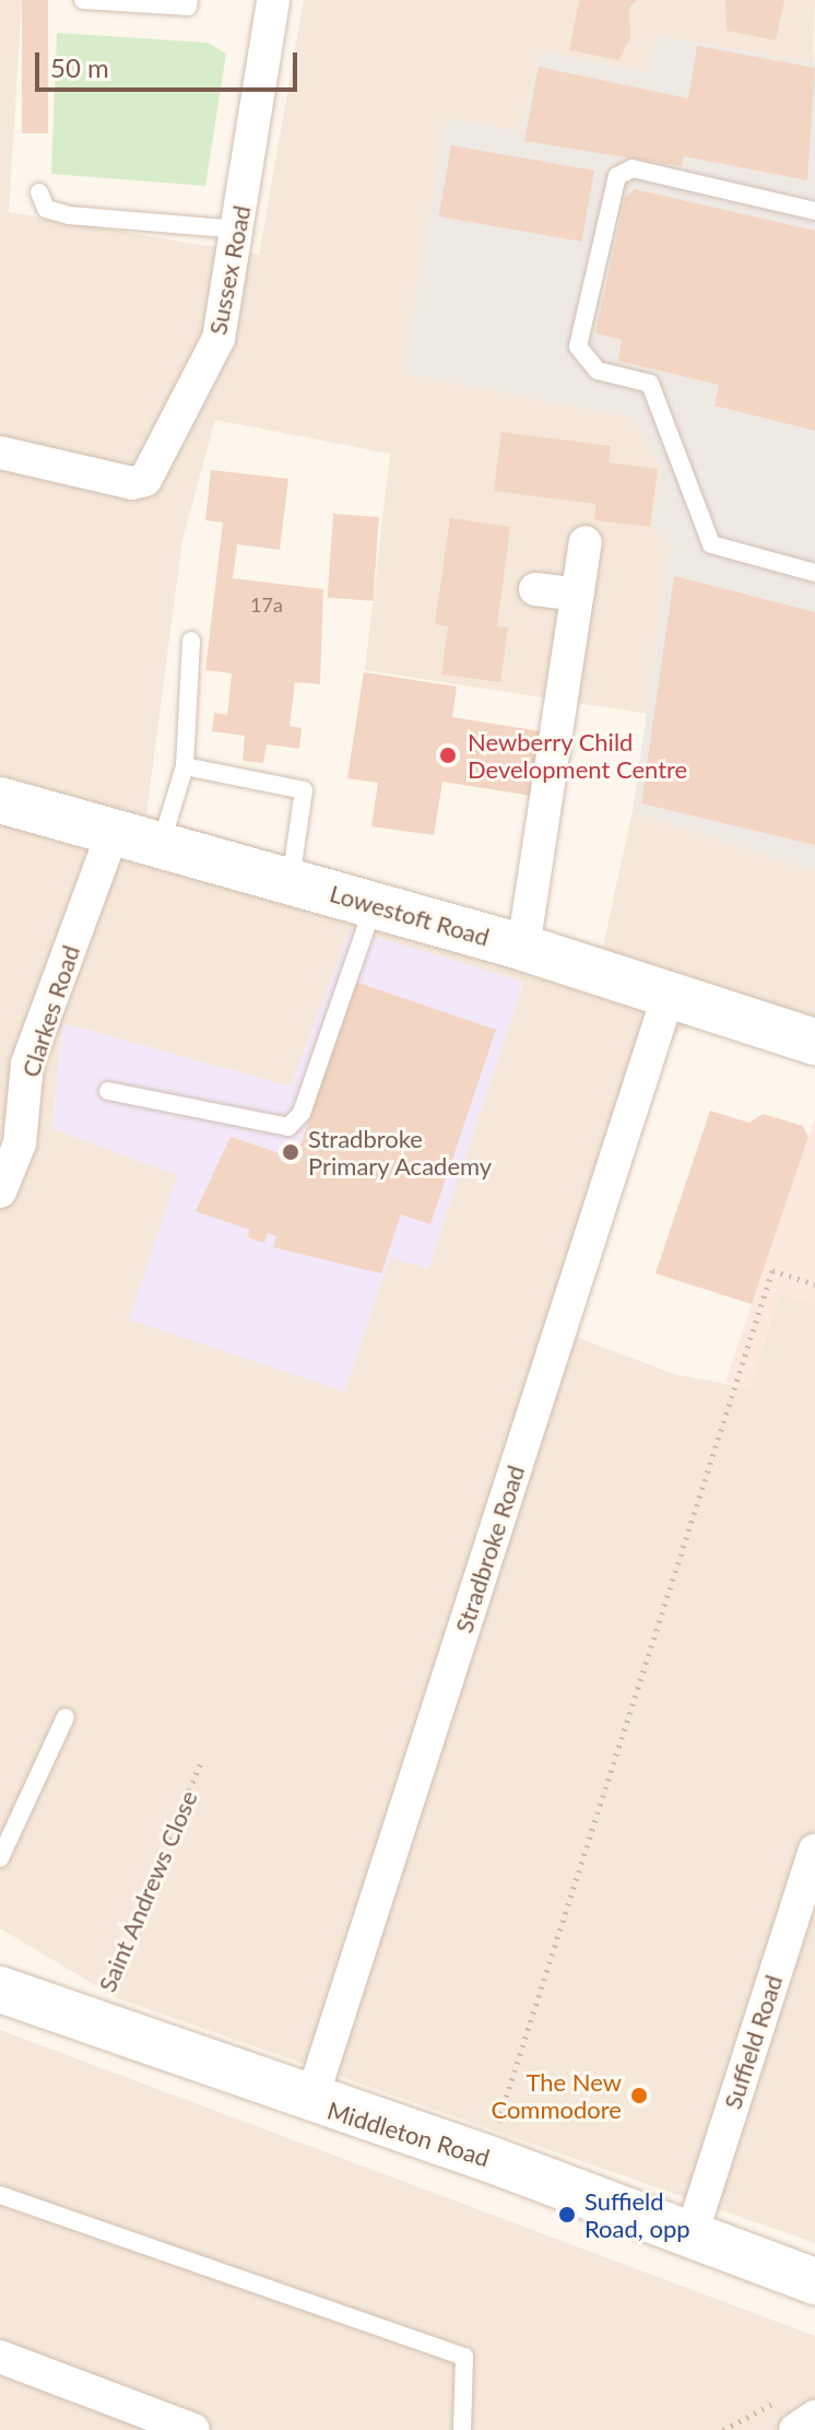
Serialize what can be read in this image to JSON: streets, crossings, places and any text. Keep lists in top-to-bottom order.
{
  "streets": {
    "street": [
      "Sussex Road",
      "Lowestoft Road",
      "Clarkes Road",
      "Stradbroke Road",
      "Suffield Road",
      "Middleton Road"
    ],
    "path": ["Saint Andrews Close"]
  },
  "crossings": [
    ["Lowestoft Road", "Clarkes Road"],
    ["Lowestoft Road", "Stradbroke Road"],
    ["Stradbroke Road", "Middleton Road"],
    ["Saint Andrews Close", "Middleton Road"],
    ["Suffield Road", "Middleton Road"]
  ],
  "places": [
    "Newberry Child Development Centre",
    "Stradbroke Primary Academy",
    "The New Commodore",
    "Suffield Road, opp"
  ],
  "house_numbers": ["17a"],
  "scale_bar": "50 m"
}
